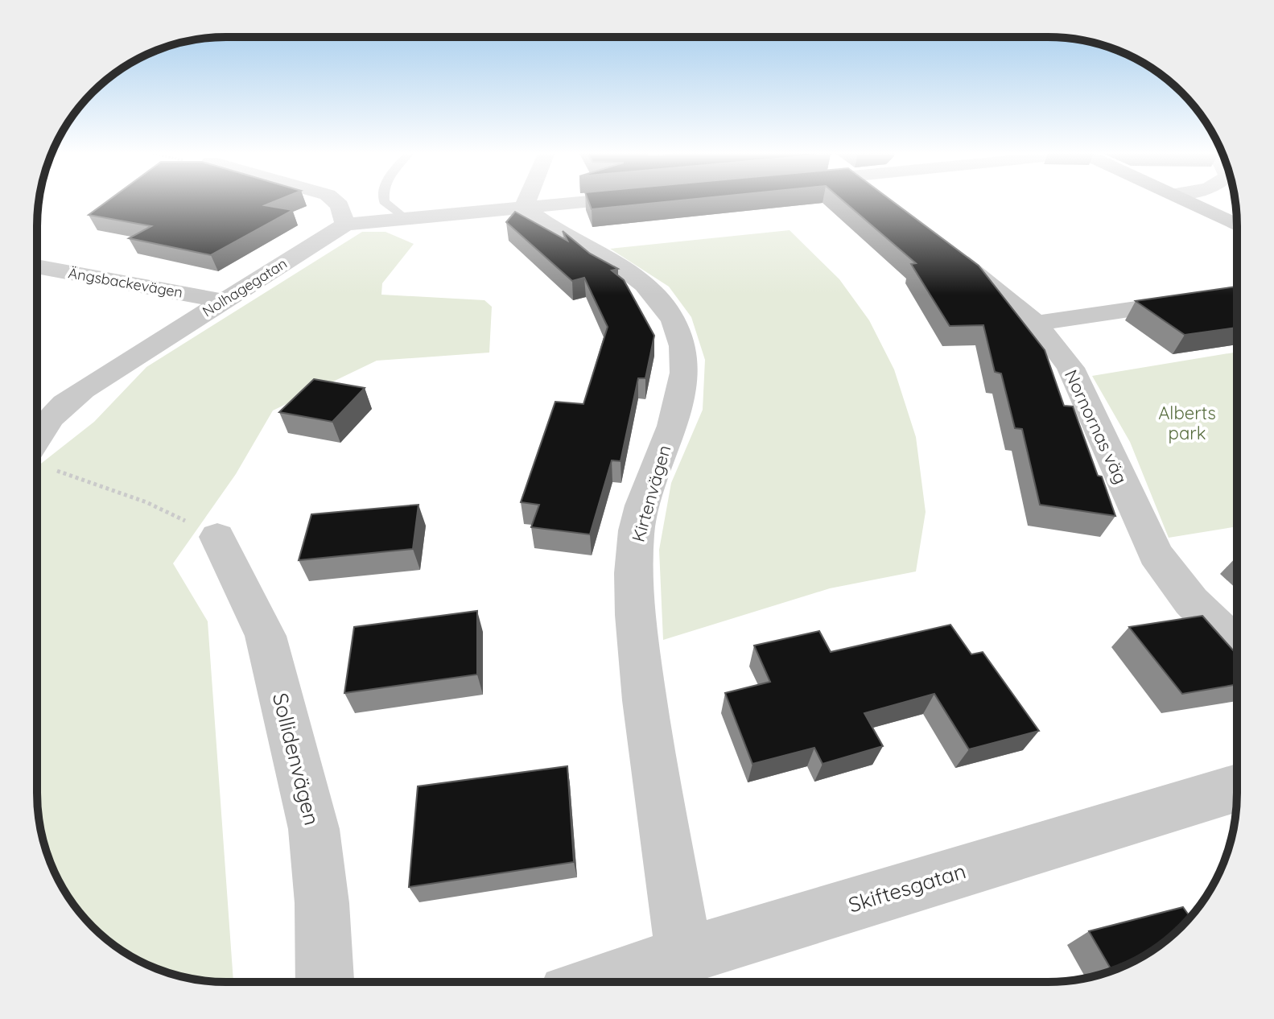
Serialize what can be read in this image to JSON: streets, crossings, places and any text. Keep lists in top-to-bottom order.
{
  "streets": {
    "street": [
      "Ängsbackevägen",
      "Nolhagegatan",
      "Nornornas väg",
      "Kirtenvägen",
      "Sollidenvägen",
      "Skiftesgatan"
    ]
  },
  "crossings": [
    ["Ängsbackevägen", "Nolhagegatan"],
    ["Kirtenvägen", "Skiftesgatan"]
  ],
  "parks": ["Alberts park"]
}
